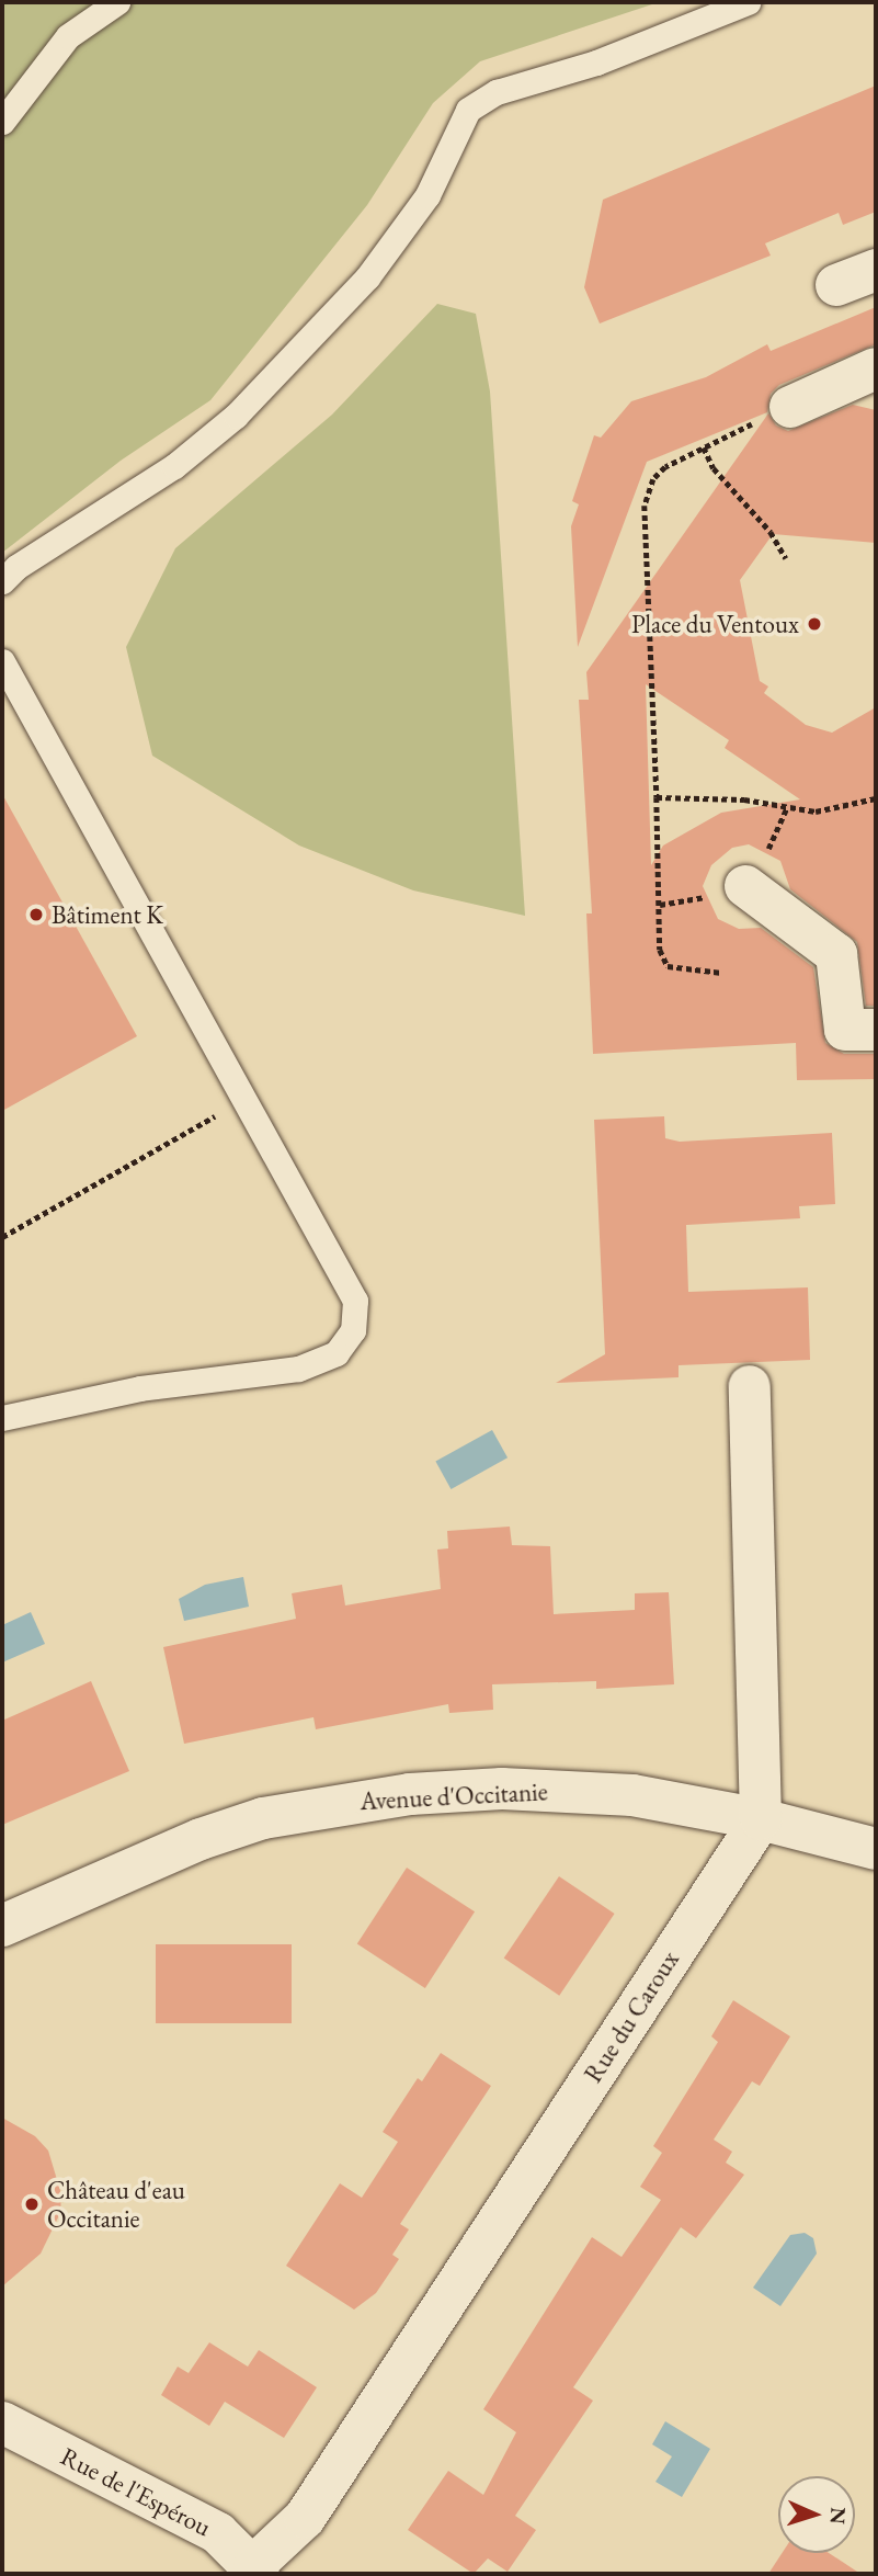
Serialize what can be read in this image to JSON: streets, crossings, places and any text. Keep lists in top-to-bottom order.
{
  "streets": {
    "street": ["Avenue d'Occitanie", "Rue du Caroux", "Rue de l'Espérou"]
  },
  "crossings": [
    ["Avenue d'Occitanie", "Rue du Caroux"],
    ["Rue du Caroux", "Rue de l'Espérou"]
  ],
  "places": ["Place du Ventoux", "Bâtiment K", "Château d'eau Occitanie"],
  "north": "right"
}
